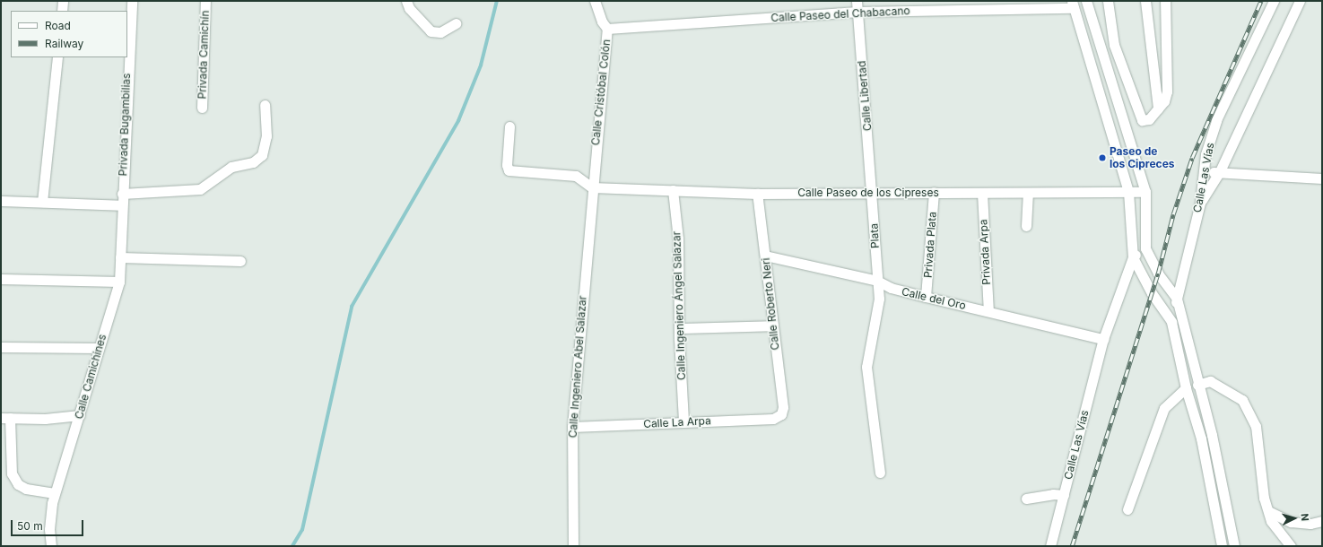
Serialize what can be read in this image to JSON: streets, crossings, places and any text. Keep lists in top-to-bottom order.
{
  "streets": {
    "street": [
      "Calle Paseo del Chabacano",
      "Privada Camichín",
      "Calle Cristóbal Colón",
      "Calle Libertad",
      "Privada Bugambilias",
      "Calle Las Vías",
      "Calle Paseo de los Cipreses",
      "Plata",
      "Privada Plata",
      "Privada Arpa",
      "Calle del Oro",
      "Calle Roberto Neri",
      "Calle Ingeniero Ángel Salazar",
      "Calle Ingeniero Abel Salazar",
      "Calle Camichines",
      "Calle La Arpa"
    ]
  },
  "crossings": [
    ["Calle Paseo del Chabacano", "Calle Cristóbal Colón"],
    ["Calle Paseo del Chabacano", "Calle Libertad"],
    ["Calle Cristóbal Colón", "Calle Paseo de los Cipreses"],
    ["Calle Cristóbal Colón", "Calle Ingeniero Abel Salazar"],
    ["Calle Libertad", "Calle Paseo de los Cipreses"],
    ["Calle Libertad", "Plata"],
    ["Privada Bugambilias", "Calle Camichines"],
    ["Calle Las Vías", "Calle del Oro"],
    ["Calle Paseo de los Cipreses", "Plata"],
    ["Calle Paseo de los Cipreses", "Privada Plata"],
    ["Calle Paseo de los Cipreses", "Privada Arpa"],
    ["Calle Paseo de los Cipreses", "Calle Roberto Neri"],
    ["Calle Paseo de los Cipreses", "Calle Ingeniero Ángel Salazar"],
    ["Calle Paseo de los Cipreses", "Calle Ingeniero Abel Salazar"],
    ["Plata", "Calle del Oro"],
    ["Privada Plata", "Calle del Oro"],
    ["Privada Arpa", "Calle del Oro"],
    ["Calle del Oro", "Calle Roberto Neri"],
    ["Calle Roberto Neri", "Calle La Arpa"],
    ["Calle Ingeniero Ángel Salazar", "Calle La Arpa"],
    ["Calle Ingeniero Abel Salazar", "Calle La Arpa"]
  ],
  "places": ["Paseo de los Cipreces"],
  "legend": ["Road", "Railway"],
  "scale_bar": "50 m",
  "north": "right"
}
